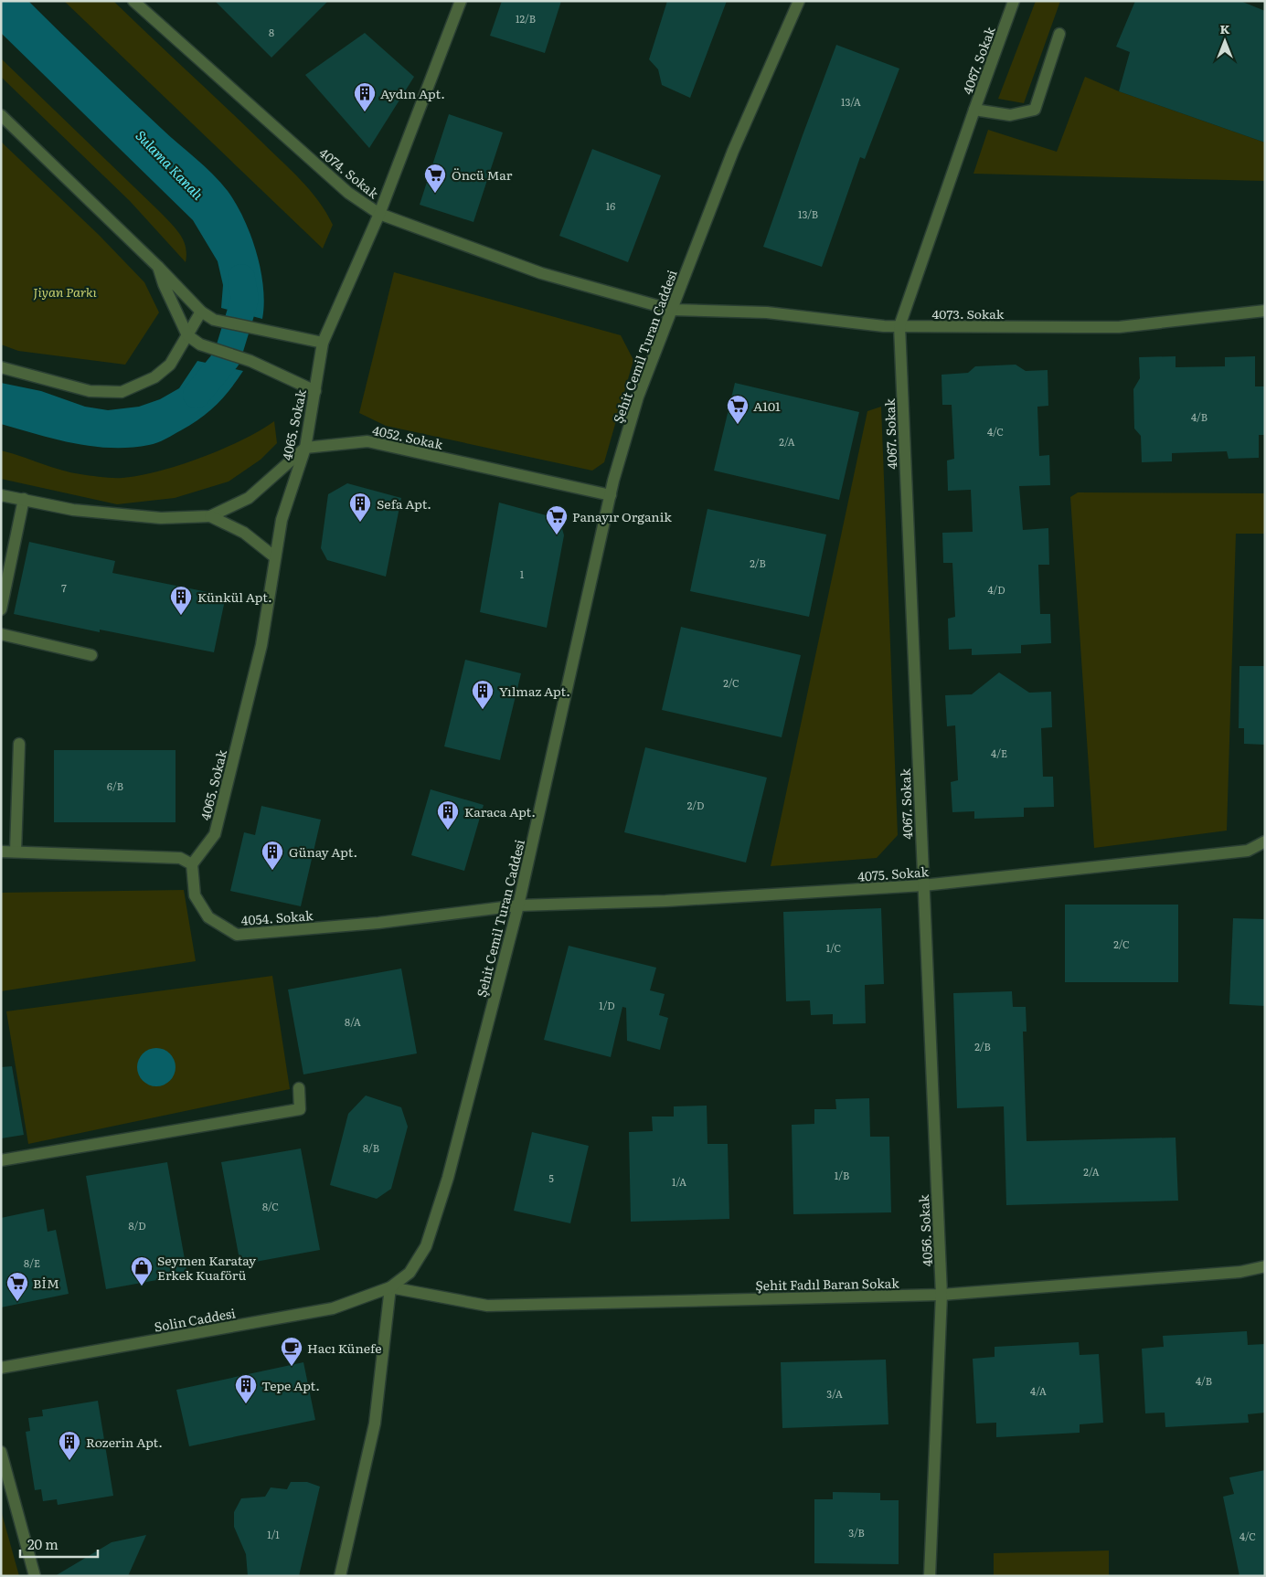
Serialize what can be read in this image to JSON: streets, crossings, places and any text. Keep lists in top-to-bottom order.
{
  "streets": {
    "street": [
      "4067. Sokak",
      "4074. Sokak",
      "4073. Sokak",
      "Şehit Cemil Turan Caddesi",
      "4065. Sokak",
      "4052. Sokak",
      "4075. Sokak",
      "4054. Sokak",
      "4056. Sokak",
      "Şehit Fadıl Baran Sokak",
      "Solin Caddesi"
    ]
  },
  "crossings": [
    ["4067. Sokak", "4073. Sokak"],
    ["4067. Sokak", "4075. Sokak"],
    ["4067. Sokak", "4056. Sokak"],
    ["4074. Sokak", "4073. Sokak"],
    ["4074. Sokak", "Şehit Cemil Turan Caddesi"],
    ["4074. Sokak", "4065. Sokak"],
    ["4073. Sokak", "Şehit Cemil Turan Caddesi"],
    ["Şehit Cemil Turan Caddesi", "4052. Sokak"],
    ["Şehit Cemil Turan Caddesi", "4075. Sokak"],
    ["Şehit Cemil Turan Caddesi", "4054. Sokak"],
    ["Şehit Cemil Turan Caddesi", "Şehit Fadıl Baran Sokak"],
    ["Şehit Cemil Turan Caddesi", "Solin Caddesi"],
    ["4065. Sokak", "4052. Sokak"],
    ["4065. Sokak", "4054. Sokak"],
    ["4075. Sokak", "4054. Sokak"],
    ["4075. Sokak", "4056. Sokak"],
    ["4056. Sokak", "Şehit Fadıl Baran Sokak"],
    ["Şehit Fadıl Baran Sokak", "Solin Caddesi"]
  ],
  "water": ["Sulama Kanalı"],
  "parks": ["Jiyan Parkı"],
  "places": {
    "building": [
      "Aydın Apt.",
      "Sefa Apt.",
      "Künkül Apt.",
      "Yılmaz Apt.",
      "Karaca Apt.",
      "Günay Apt.",
      "Tepe Apt.",
      "Rozerin Apt."
    ],
    "supermarket": [
      "Öncü Mar",
      "A101",
      "Panayır Organik",
      "BİM"
    ],
    "shop": ["Seymen Karatay Erkek Kuaförü"],
    "cafe": ["Hacı Künefe"]
  },
  "house_numbers": [
    "12/B",
    "8",
    "13/A",
    "16",
    "13/B",
    "4/B",
    "4/C",
    "2/A",
    "2/B",
    "1",
    "7",
    "4/D",
    "2/C",
    "4/E",
    "6/B",
    "2/D",
    "2/C",
    "1/C",
    "1/D",
    "8/A",
    "2/B",
    "8/B",
    "2/A",
    "1/B",
    "5",
    "1/A",
    "8/C",
    "8/D",
    "8/E",
    "4/B",
    "4/A",
    "3/A",
    "3/B",
    "1/1",
    "4/C"
  ],
  "scale_bar": "20 m",
  "north": "top"
}
